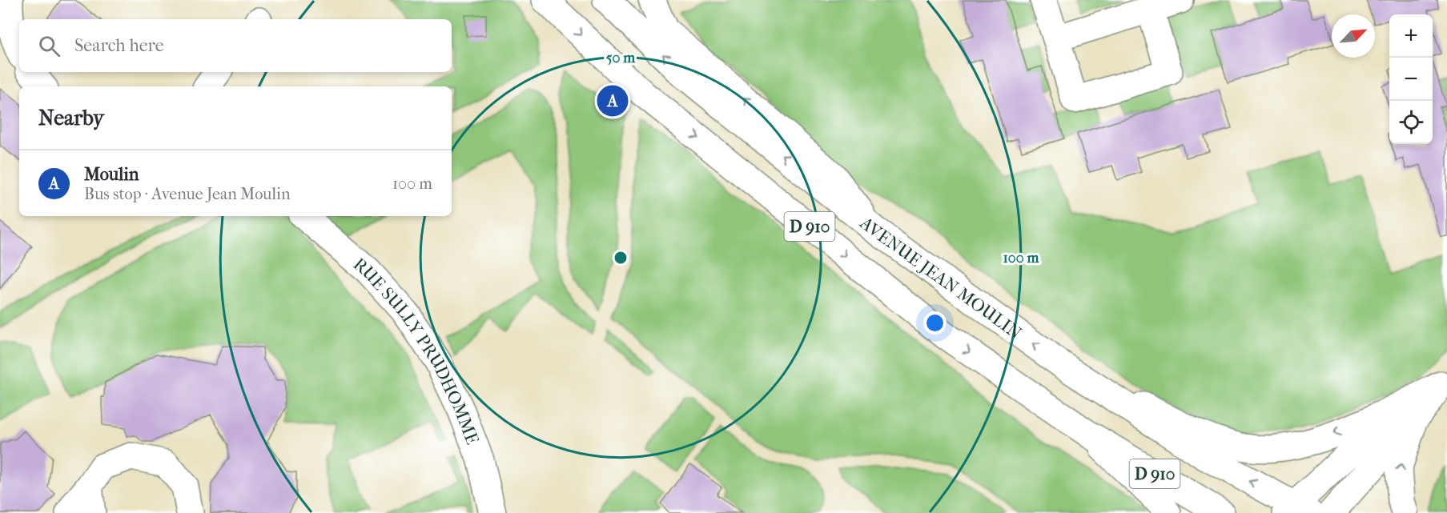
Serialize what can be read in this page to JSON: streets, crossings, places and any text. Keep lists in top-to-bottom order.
{
  "streets": {
    "street": ["D 910", "AVENUE JEAN MOULIN", "RUE SULLY PRUDHOMME"]
  },
  "north": "top right",
  "page": {
    "map_buttons": ["+", "−"],
    "search": "Search here",
    "pins": "A",
    "heading": "Nearby",
    "list": [
      {
        "mark": "A",
        "name": "Moulin",
        "note": "Bus stop · Avenue Jean Moulin",
        "value": "100 m"
      }
    ]
  },
  "rings": ["50 m", "100 m"]
}
